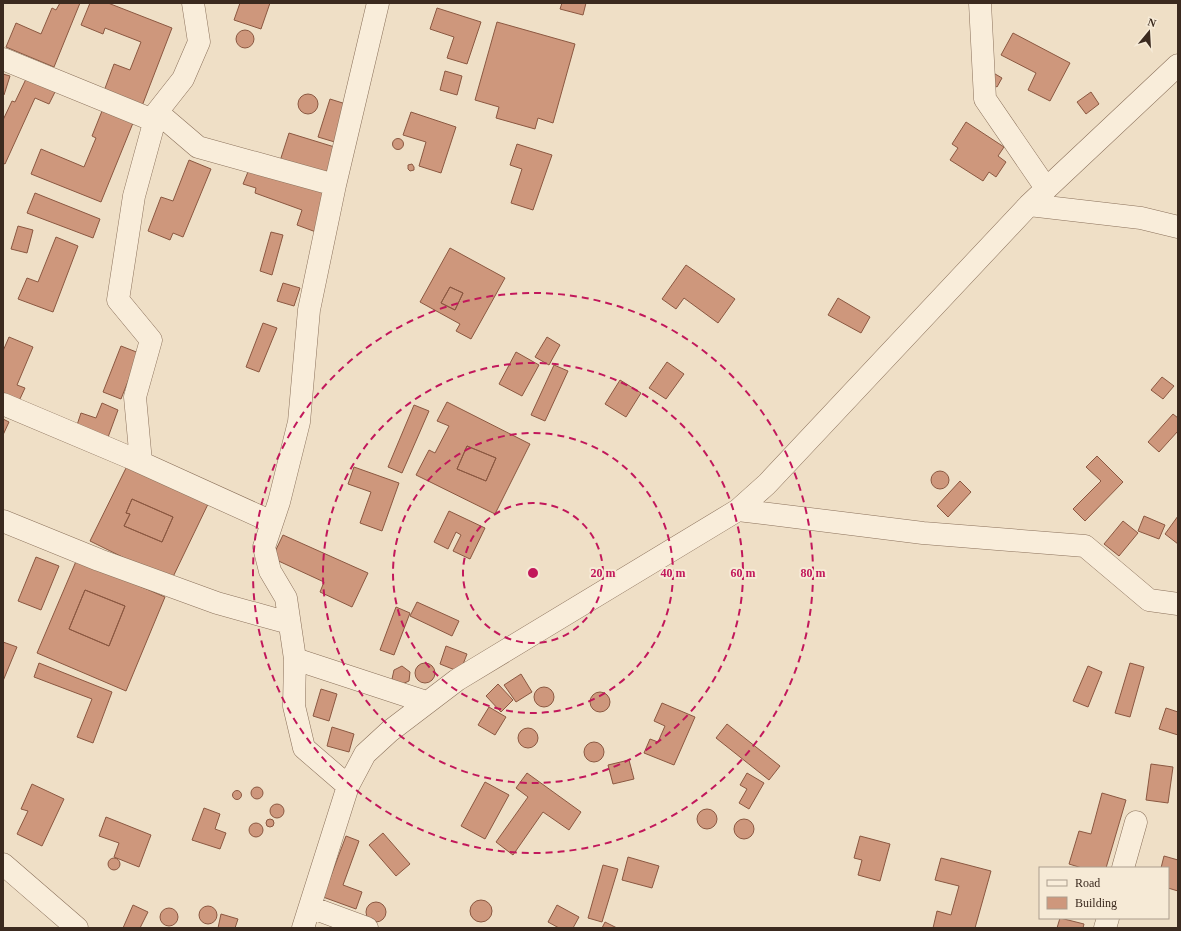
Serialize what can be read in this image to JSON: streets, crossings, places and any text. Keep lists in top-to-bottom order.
{
  "legend": ["Road", "Building"],
  "north": "top",
  "rings": [
    "20 m",
    "40 m",
    "60 m",
    "80 m"
  ]
}
